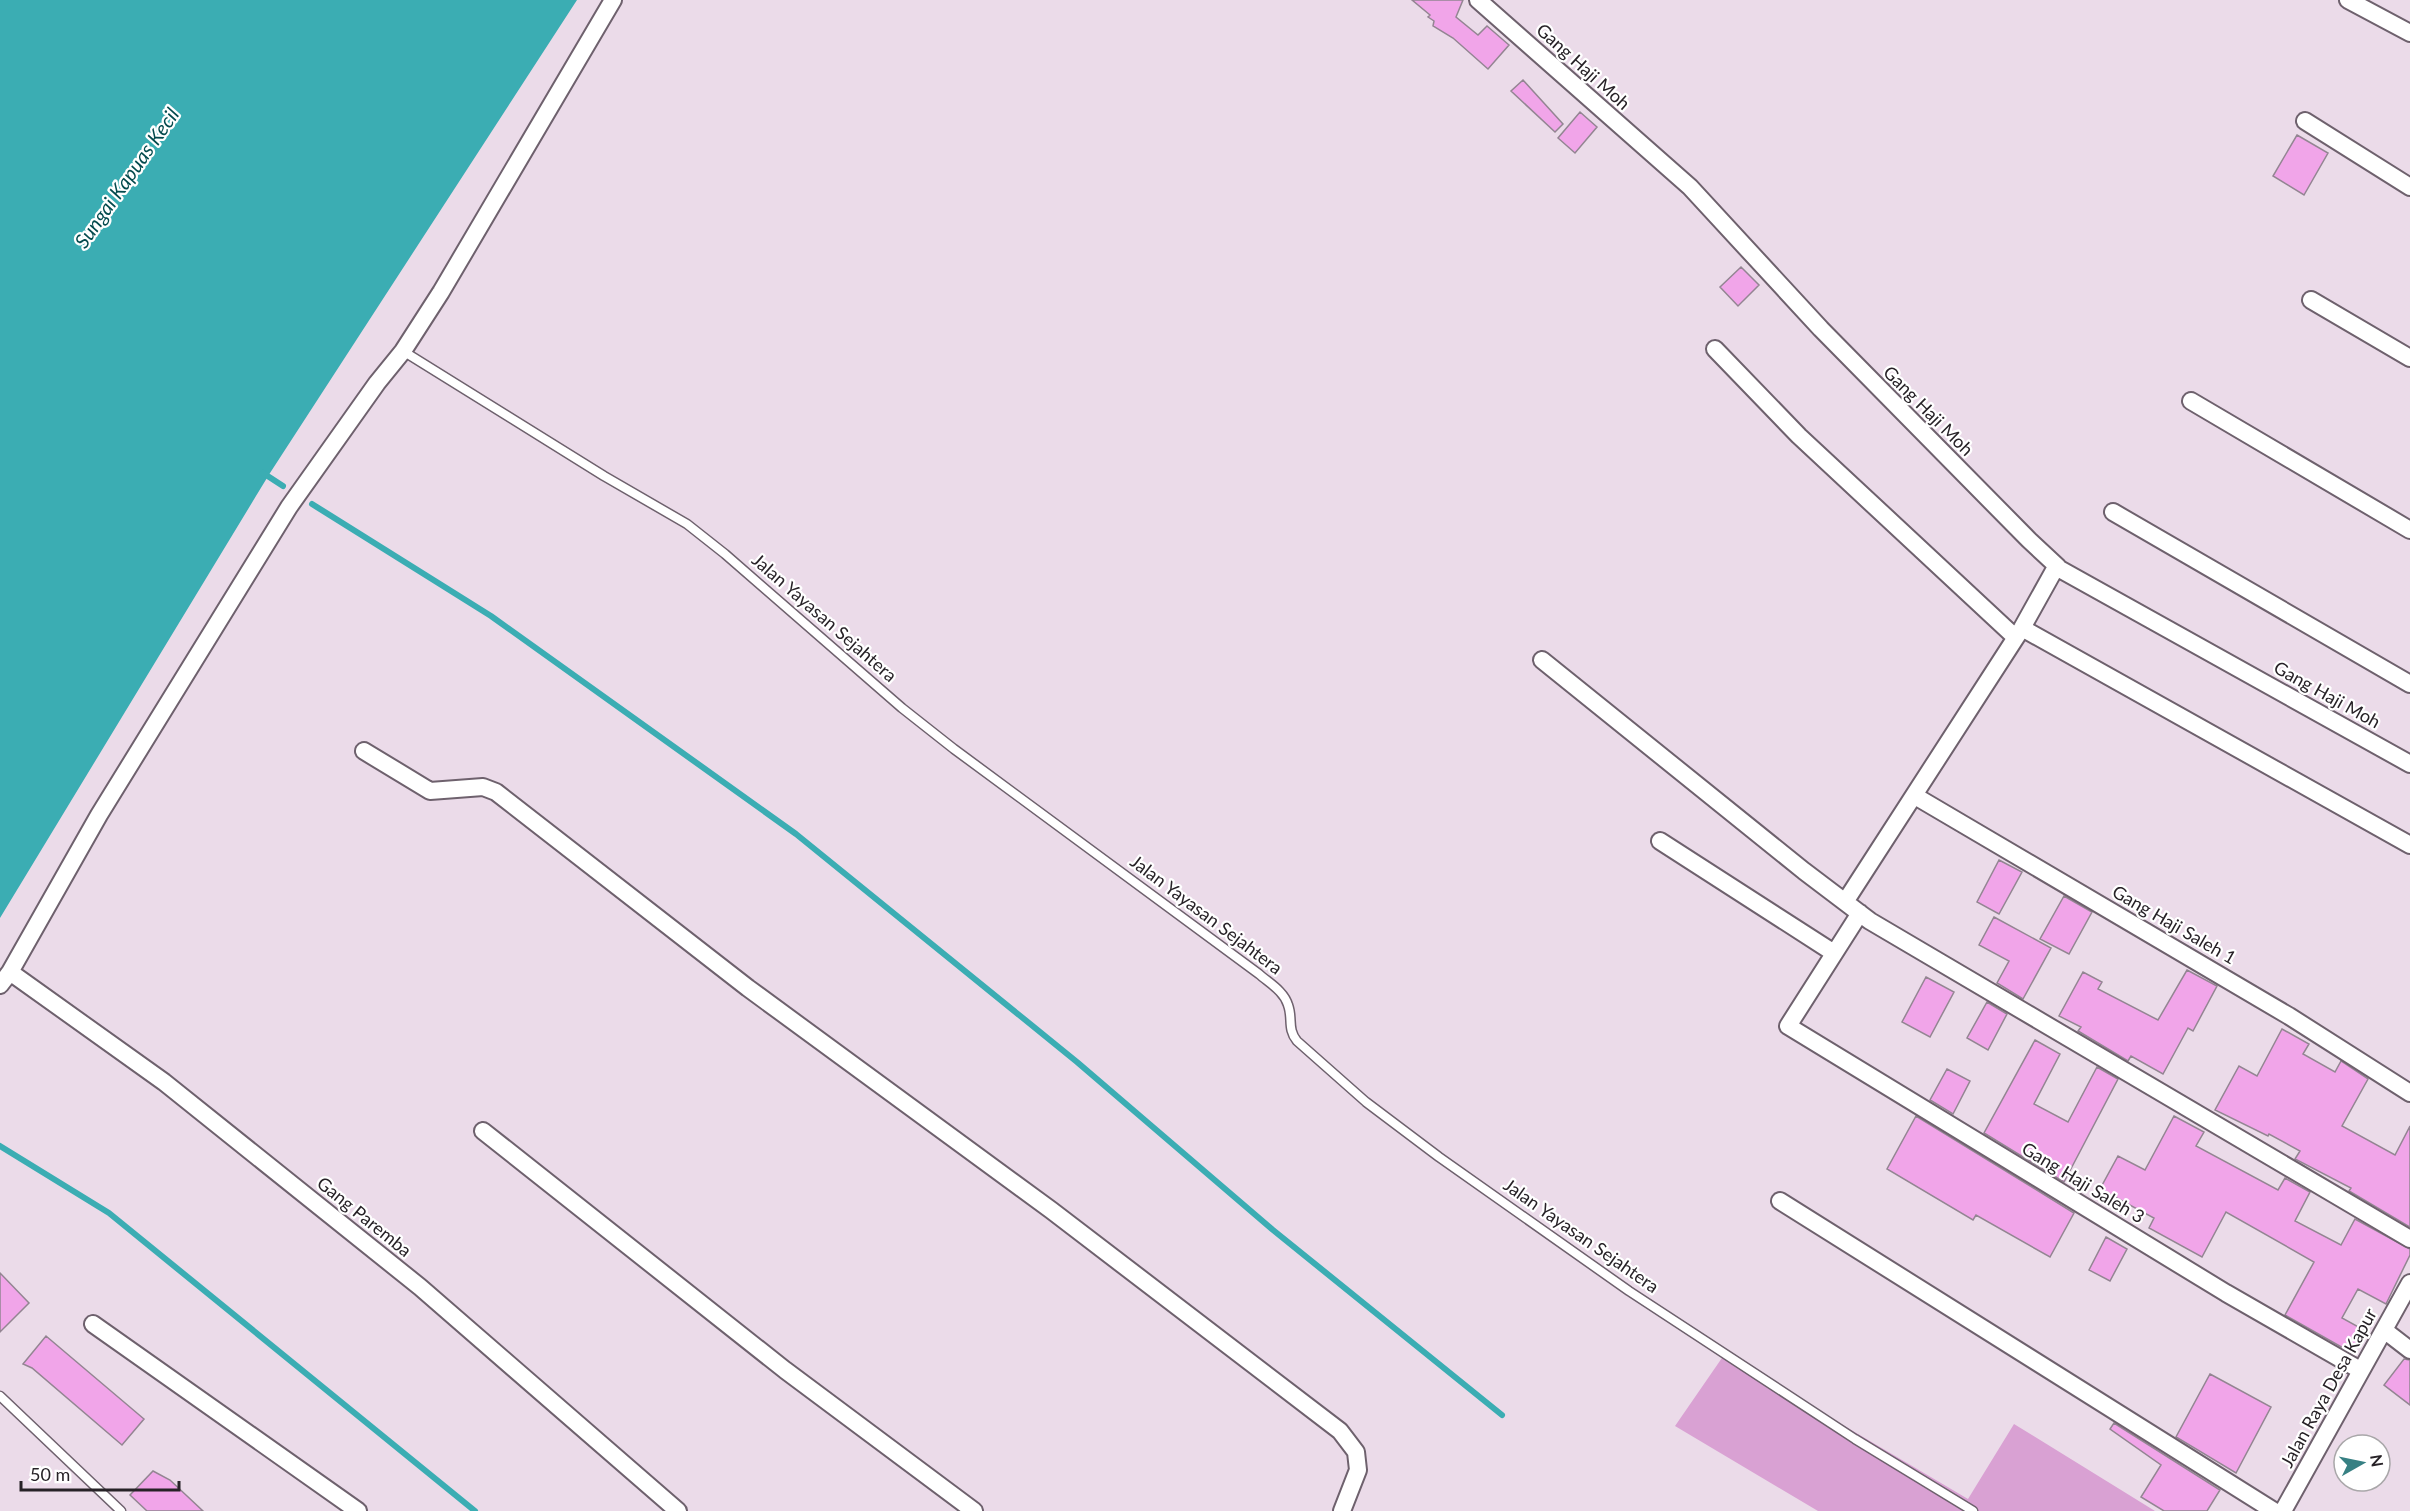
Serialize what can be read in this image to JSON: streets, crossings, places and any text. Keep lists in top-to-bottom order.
{
  "streets": {
    "street": [
      "Gang Haji Moh",
      "Gang Haji Saleh 1",
      "Gang Haji Saleh 3",
      "Gang Paremba",
      "Jalan Raya Desa Kapur"
    ],
    "lane": ["Jalan Yayasan Sejahtera"]
  },
  "crossings": [
    ["Gang Haji Saleh 3", "Jalan Raya Desa Kapur"]
  ],
  "water": ["Sungai Kapuas Kecil"],
  "scale_bar": "50 m",
  "north": "right"
}
